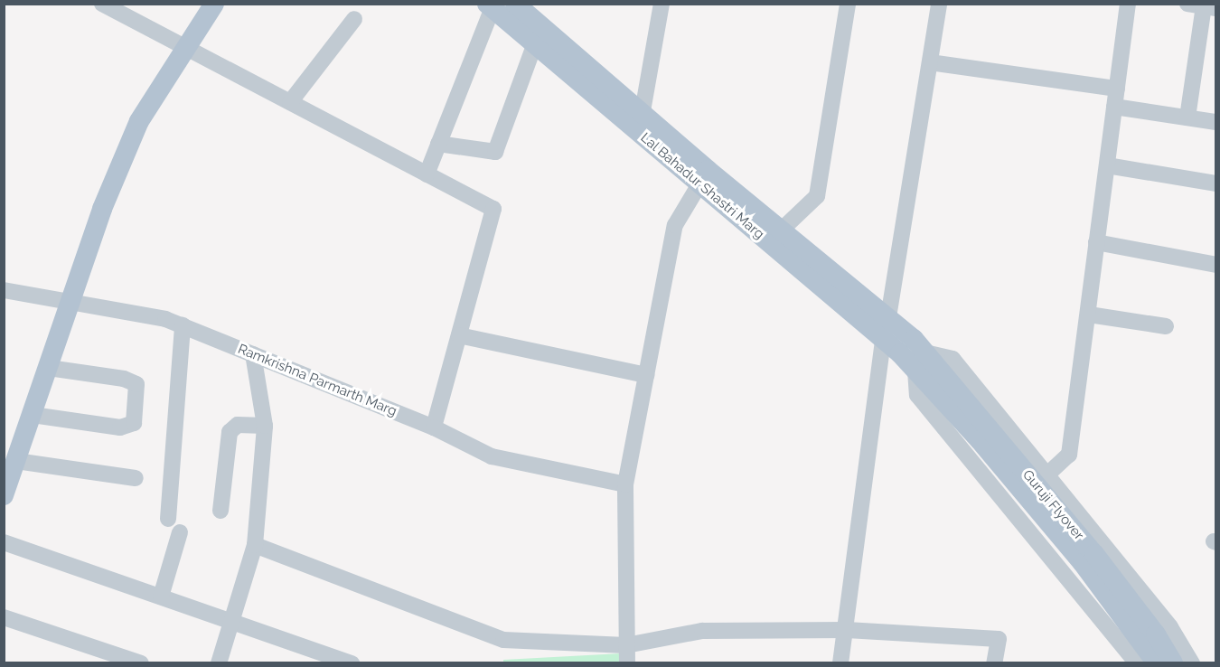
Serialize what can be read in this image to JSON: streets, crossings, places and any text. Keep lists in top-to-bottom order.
{
  "streets": {
    "main road": ["Lal Bahadur Shastri Marg", "Guruji Flyover"],
    "street": ["Ramkrishna Parmarth Marg"]
  },
  "crossings": [
    ["Lal Bahadur Shastri Marg", "Guruji Flyover"]
  ]
}
